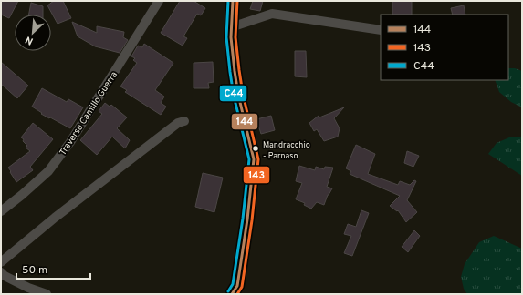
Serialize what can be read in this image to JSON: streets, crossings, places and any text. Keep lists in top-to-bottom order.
{
  "streets": {
    "street": ["Traversa Camillo Guerra"]
  },
  "places": ["Mandracchio - Parnaso"],
  "lines": ["transit line 144", "transit line 143", "transit line C44"],
  "legend": ["144", "143", "C44"],
  "scale_bar": "50 m",
  "north": "bottom left"
}
